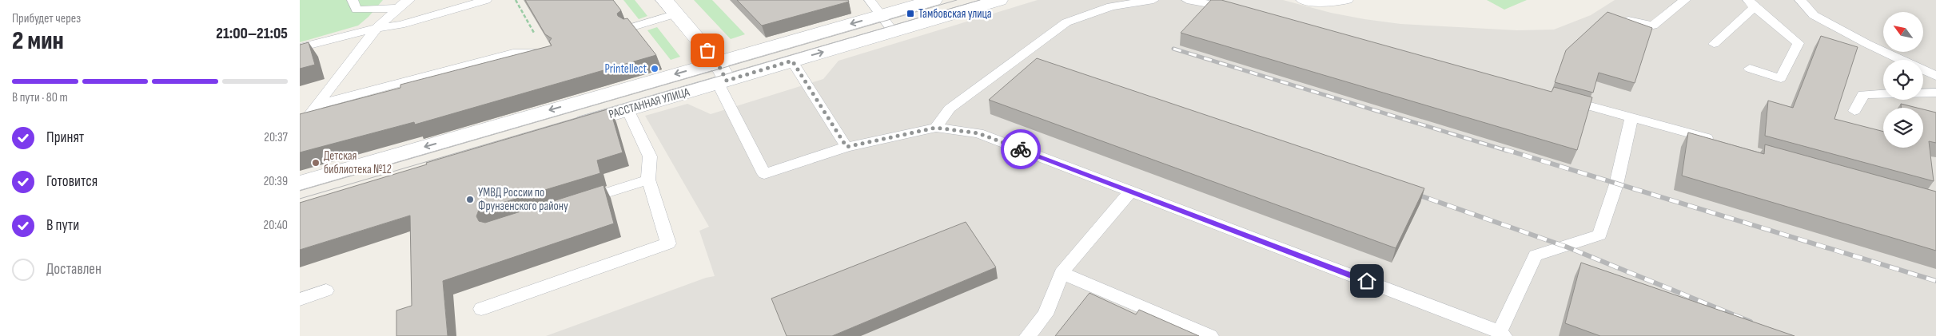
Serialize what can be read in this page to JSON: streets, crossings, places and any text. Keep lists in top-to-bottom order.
{
  "streets": {
    "street": ["РАССТАННАЯ УЛИЦА"]
  },
  "places": {
    "transit": ["Тамбовская улица"],
    "other": ["Printellect", "Детская библиотека №12", "УМВД России по Фрунзенского району"]
  },
  "north": "top left",
  "page": {
    "heading": ["2 мин", "Прибудет через", "21:00–21:05"],
    "bar": "В пути · 80 m",
    "list": [
      ["Принят", "20:37"],
      ["Готовится", "20:39"],
      ["В пути", "20:40"],
      "Доставлен"
    ]
  }
}
